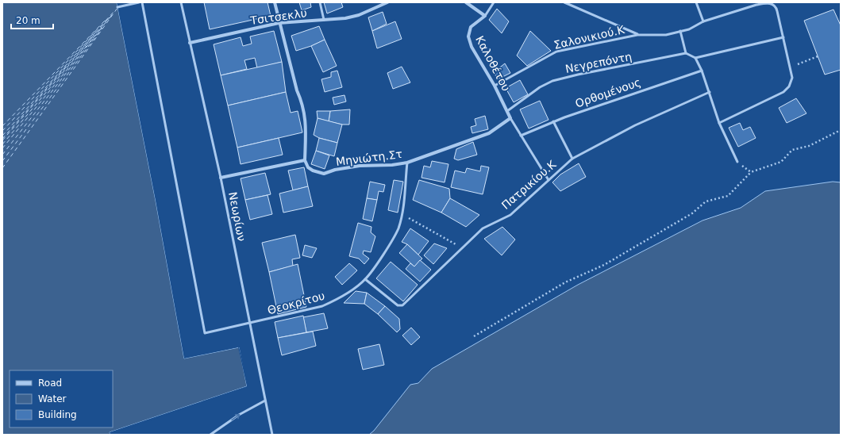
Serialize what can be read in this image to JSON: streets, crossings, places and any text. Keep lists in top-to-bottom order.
{
  "streets": {
    "street": ["Τσιτσεκλυ", "Καλοθέτου", "Μηνιώτη.Στ"],
    "lane": [
      "Σαλονικιού.Κ",
      "Νεγρεπόντη",
      "Ορθομένους",
      "Πατρικίου.Κ",
      "Νεωρίων",
      "Θεοκρίτου"
    ]
  },
  "crossings": [
    ["Τσιτσεκλυ", "Νεωρίων"],
    ["Σαλονικιού.Κ", "Καλοθέτου"],
    ["Νεγρεπόντη", "Καλοθέτου"],
    ["Μηνιώτη.Στ", "Θεοκρίτου"],
    ["Πατρικίου.Κ", "Θεοκρίτου"],
    ["Νεωρίων", "Θεοκρίτου"]
  ],
  "legend": ["Road", "Water", "Building"],
  "scale_bar": "20 m"
}
